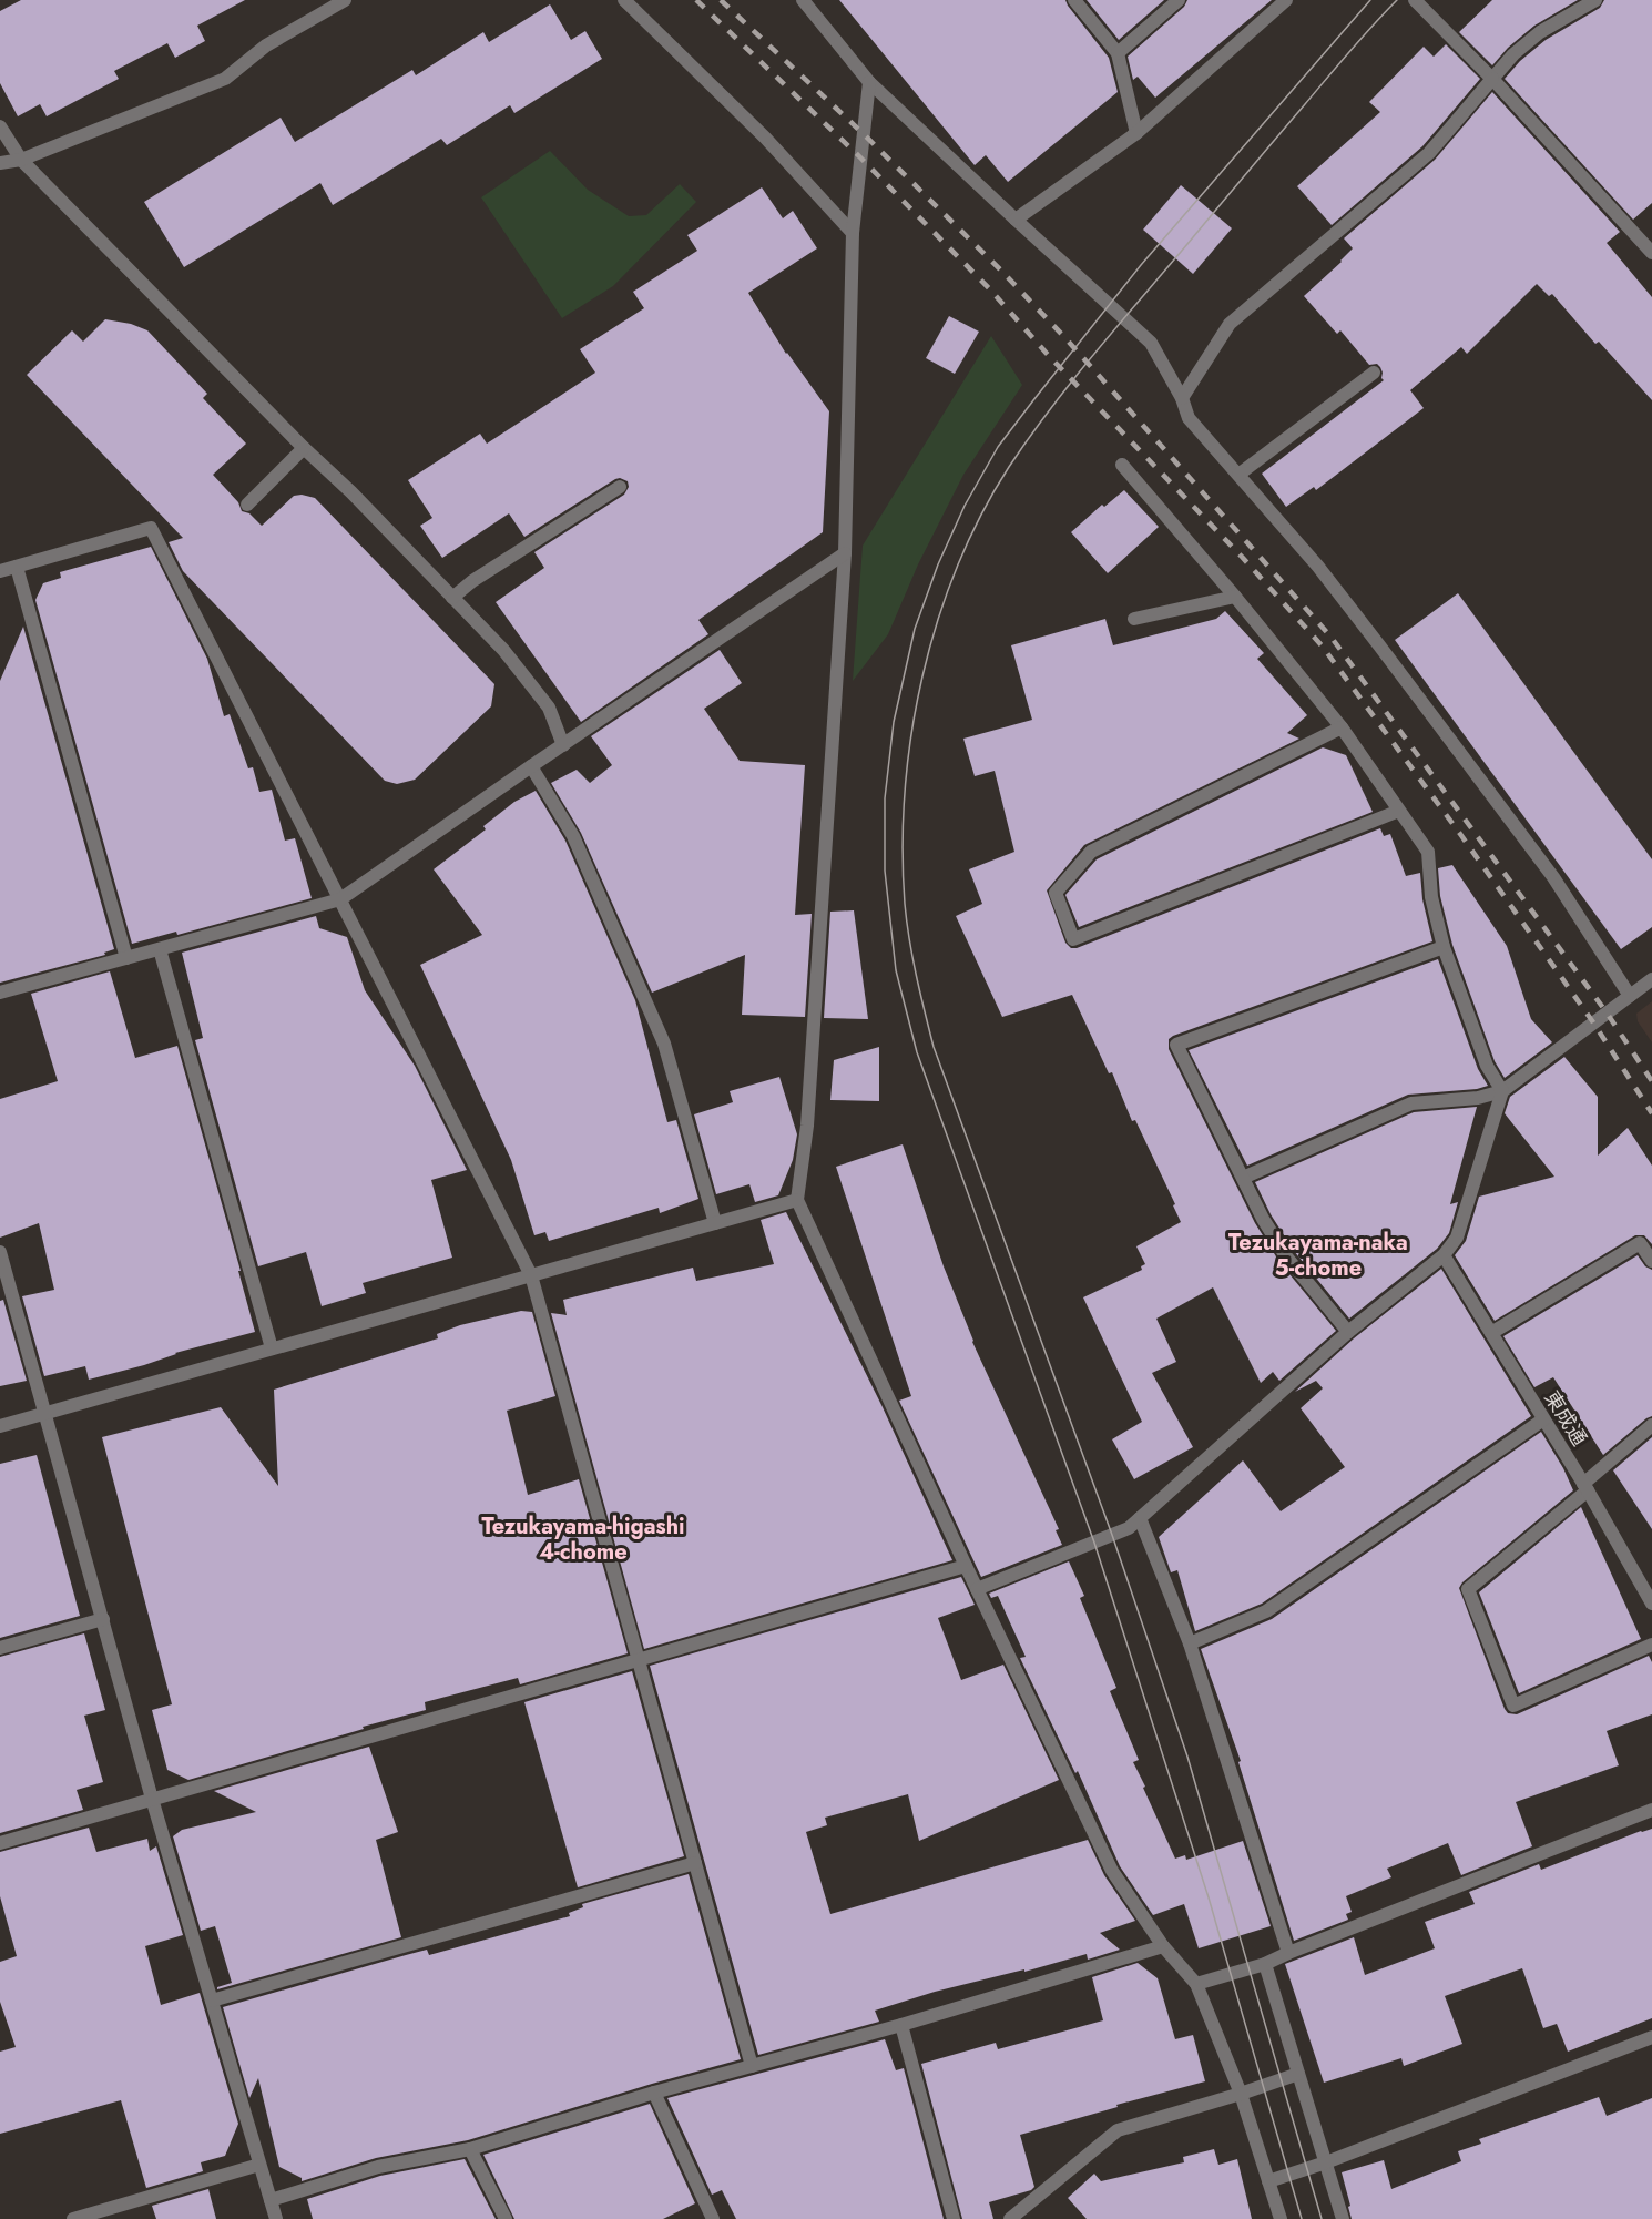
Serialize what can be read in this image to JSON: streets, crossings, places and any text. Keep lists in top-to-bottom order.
{
  "streets": {
    "street": ["東成通"]
  },
  "districts": ["Tezukayama-naka 5-chome", "Tezukayama-higashi 4-chome"]
}
